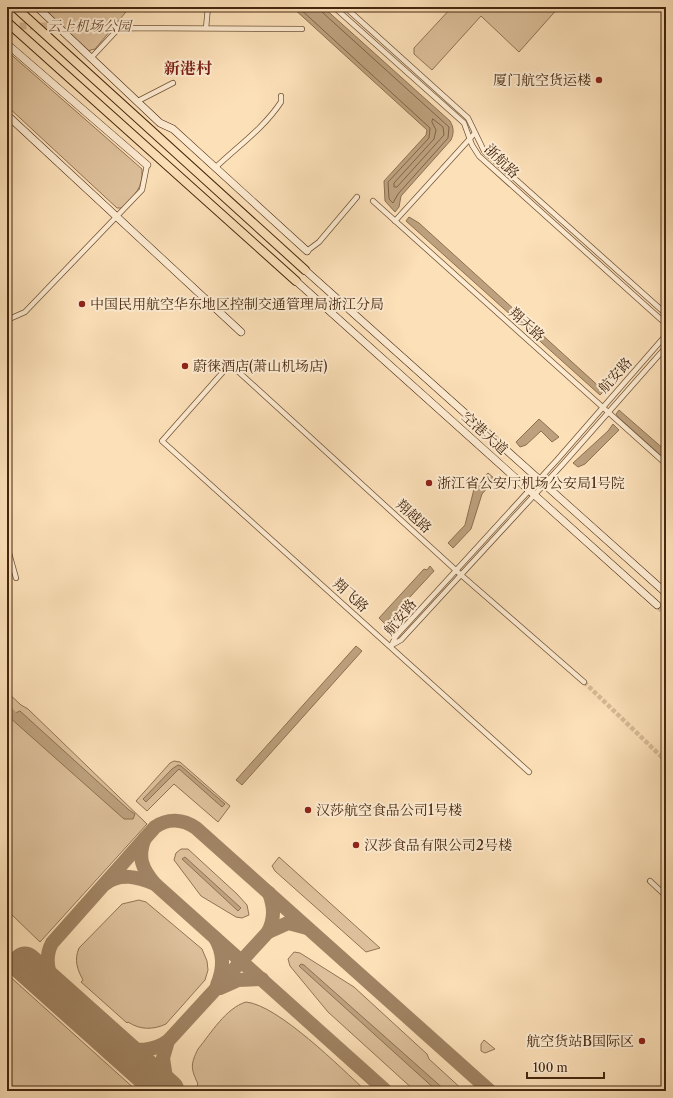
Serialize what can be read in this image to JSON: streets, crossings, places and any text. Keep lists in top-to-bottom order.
{
  "streets": {
    "main road": ["空港大道"],
    "street": [
      "浙航路",
      "翔天路",
      "航安路",
      "翔越路",
      "翔飞路"
    ]
  },
  "crossings": [
    ["翔天路", "航安路"],
    ["航安路", "空港大道"],
    ["航安路", "翔越路"],
    ["航安路", "翔飞路"],
    ["翔越路", "翔飞路"]
  ],
  "districts": ["新港村"],
  "parks": ["云上机场公园"],
  "places": [
    "厦门航空货运楼",
    "中国民用航空华东地区控制交通管理局浙江分局",
    "蔚徕酒店(萧山机场店)",
    "浙江省公安厅机场公安局1号院",
    "汉莎航空食品公司1号楼",
    "汉莎食品有限公司2号楼",
    "航空货站B国际区"
  ],
  "scale_bar": "100 m"
}
